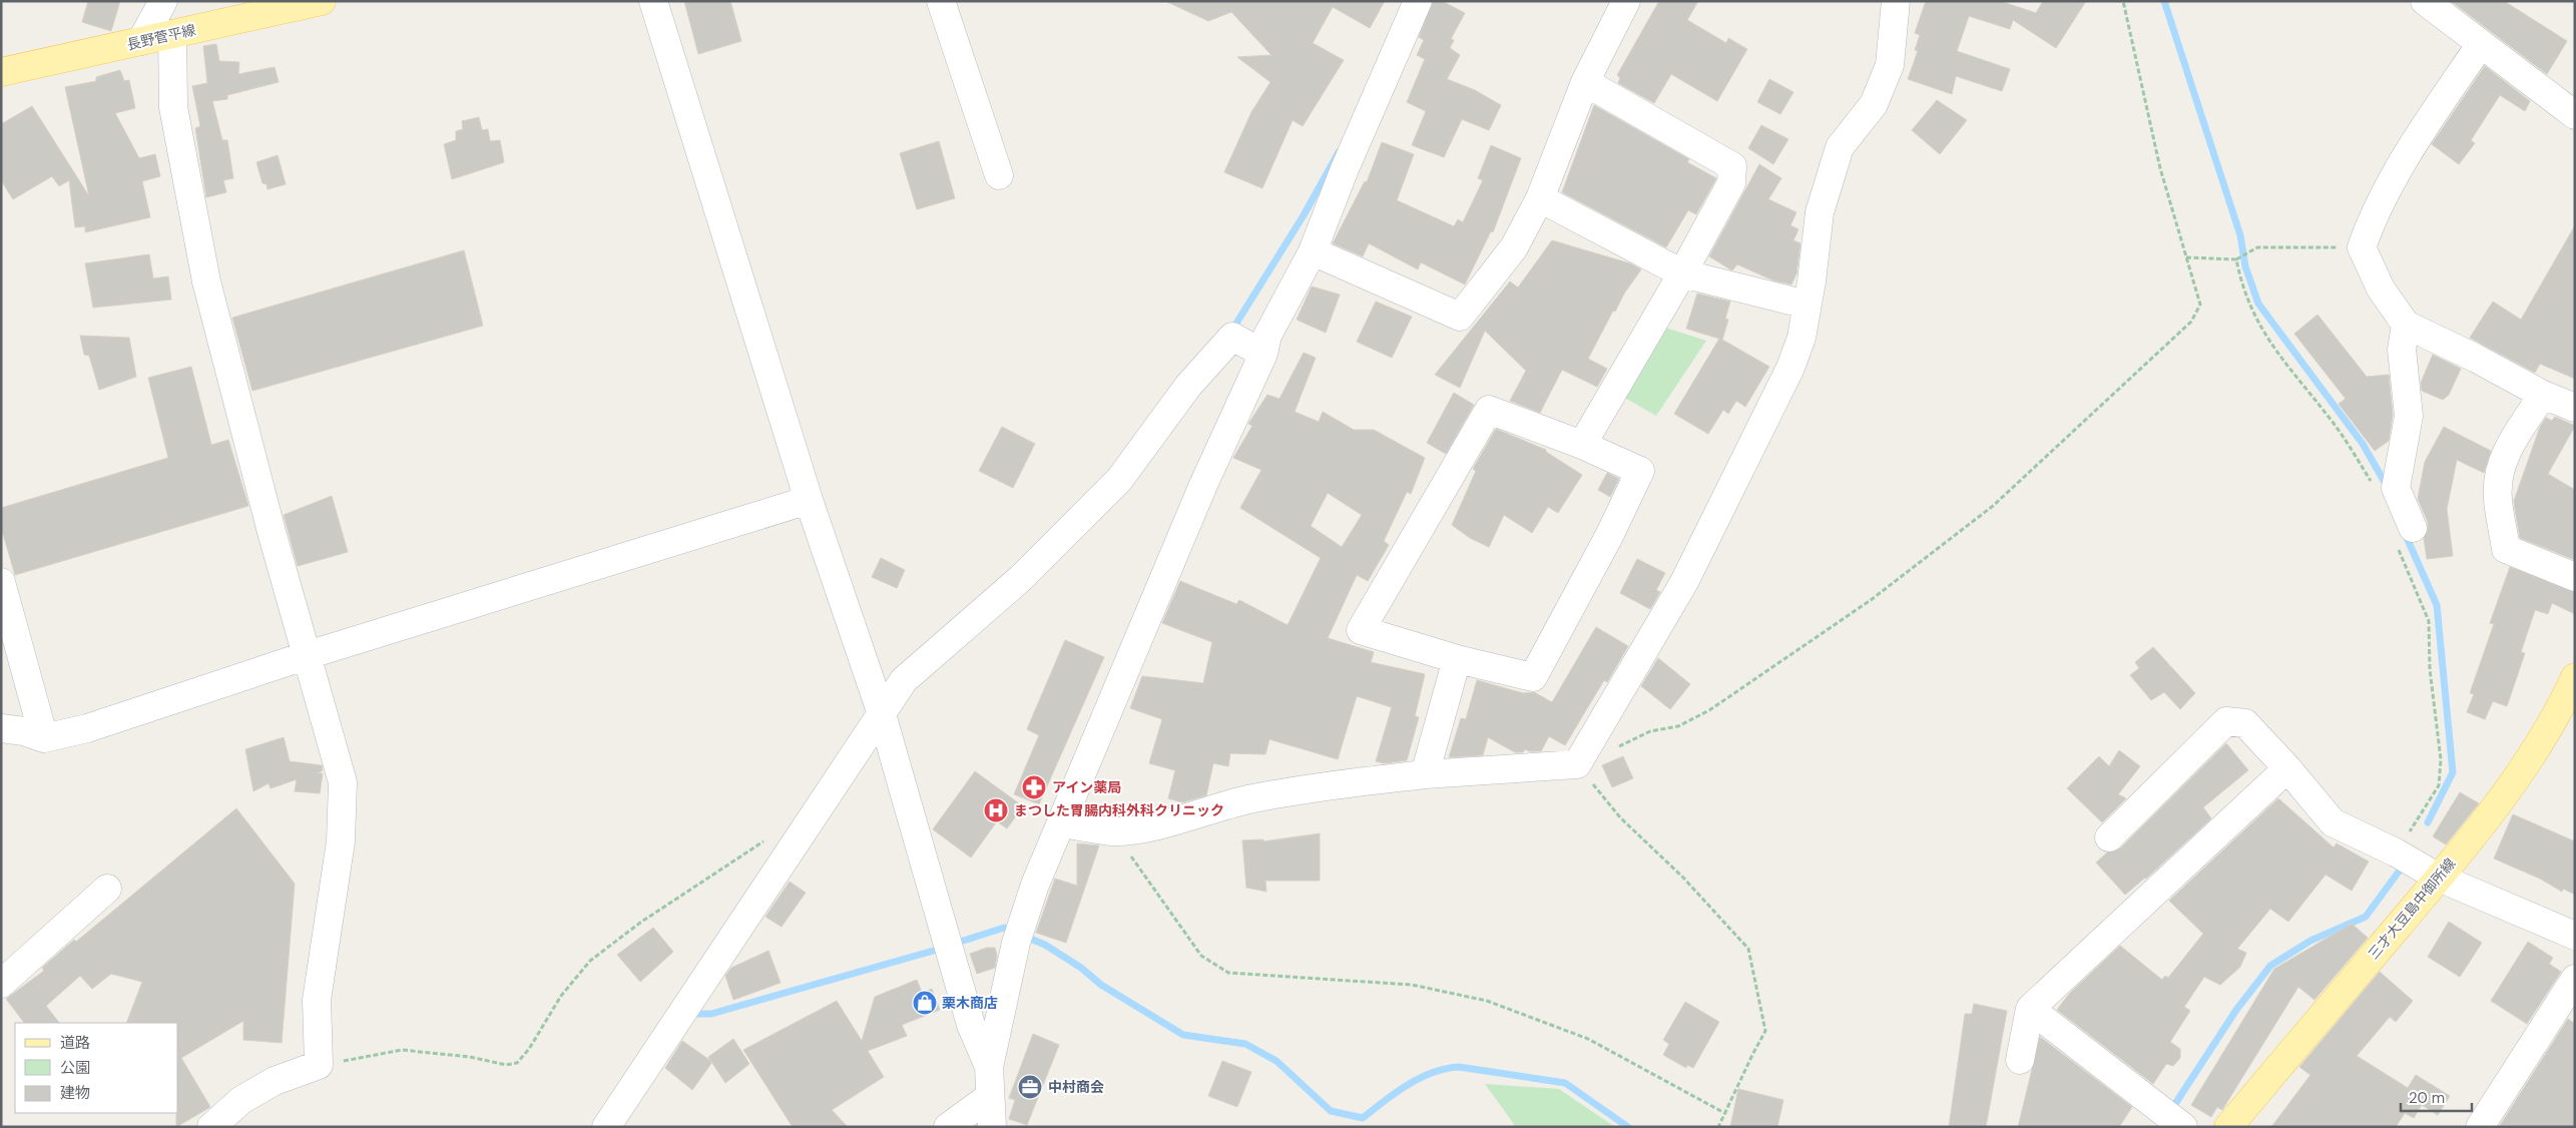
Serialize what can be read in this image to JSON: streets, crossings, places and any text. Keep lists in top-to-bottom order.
{
  "streets": {
    "main road": ["長野菅平線", "三才大豆島中御所線"]
  },
  "places": {
    "pharmacy": ["アイン薬局"],
    "hospital": ["まつした胃腸内科外科クリニック"],
    "shop": ["栗木商店"],
    "office": ["中村商会"]
  },
  "legend": ["道路", "公園", "建物"],
  "scale_bar": "20 m"
}
